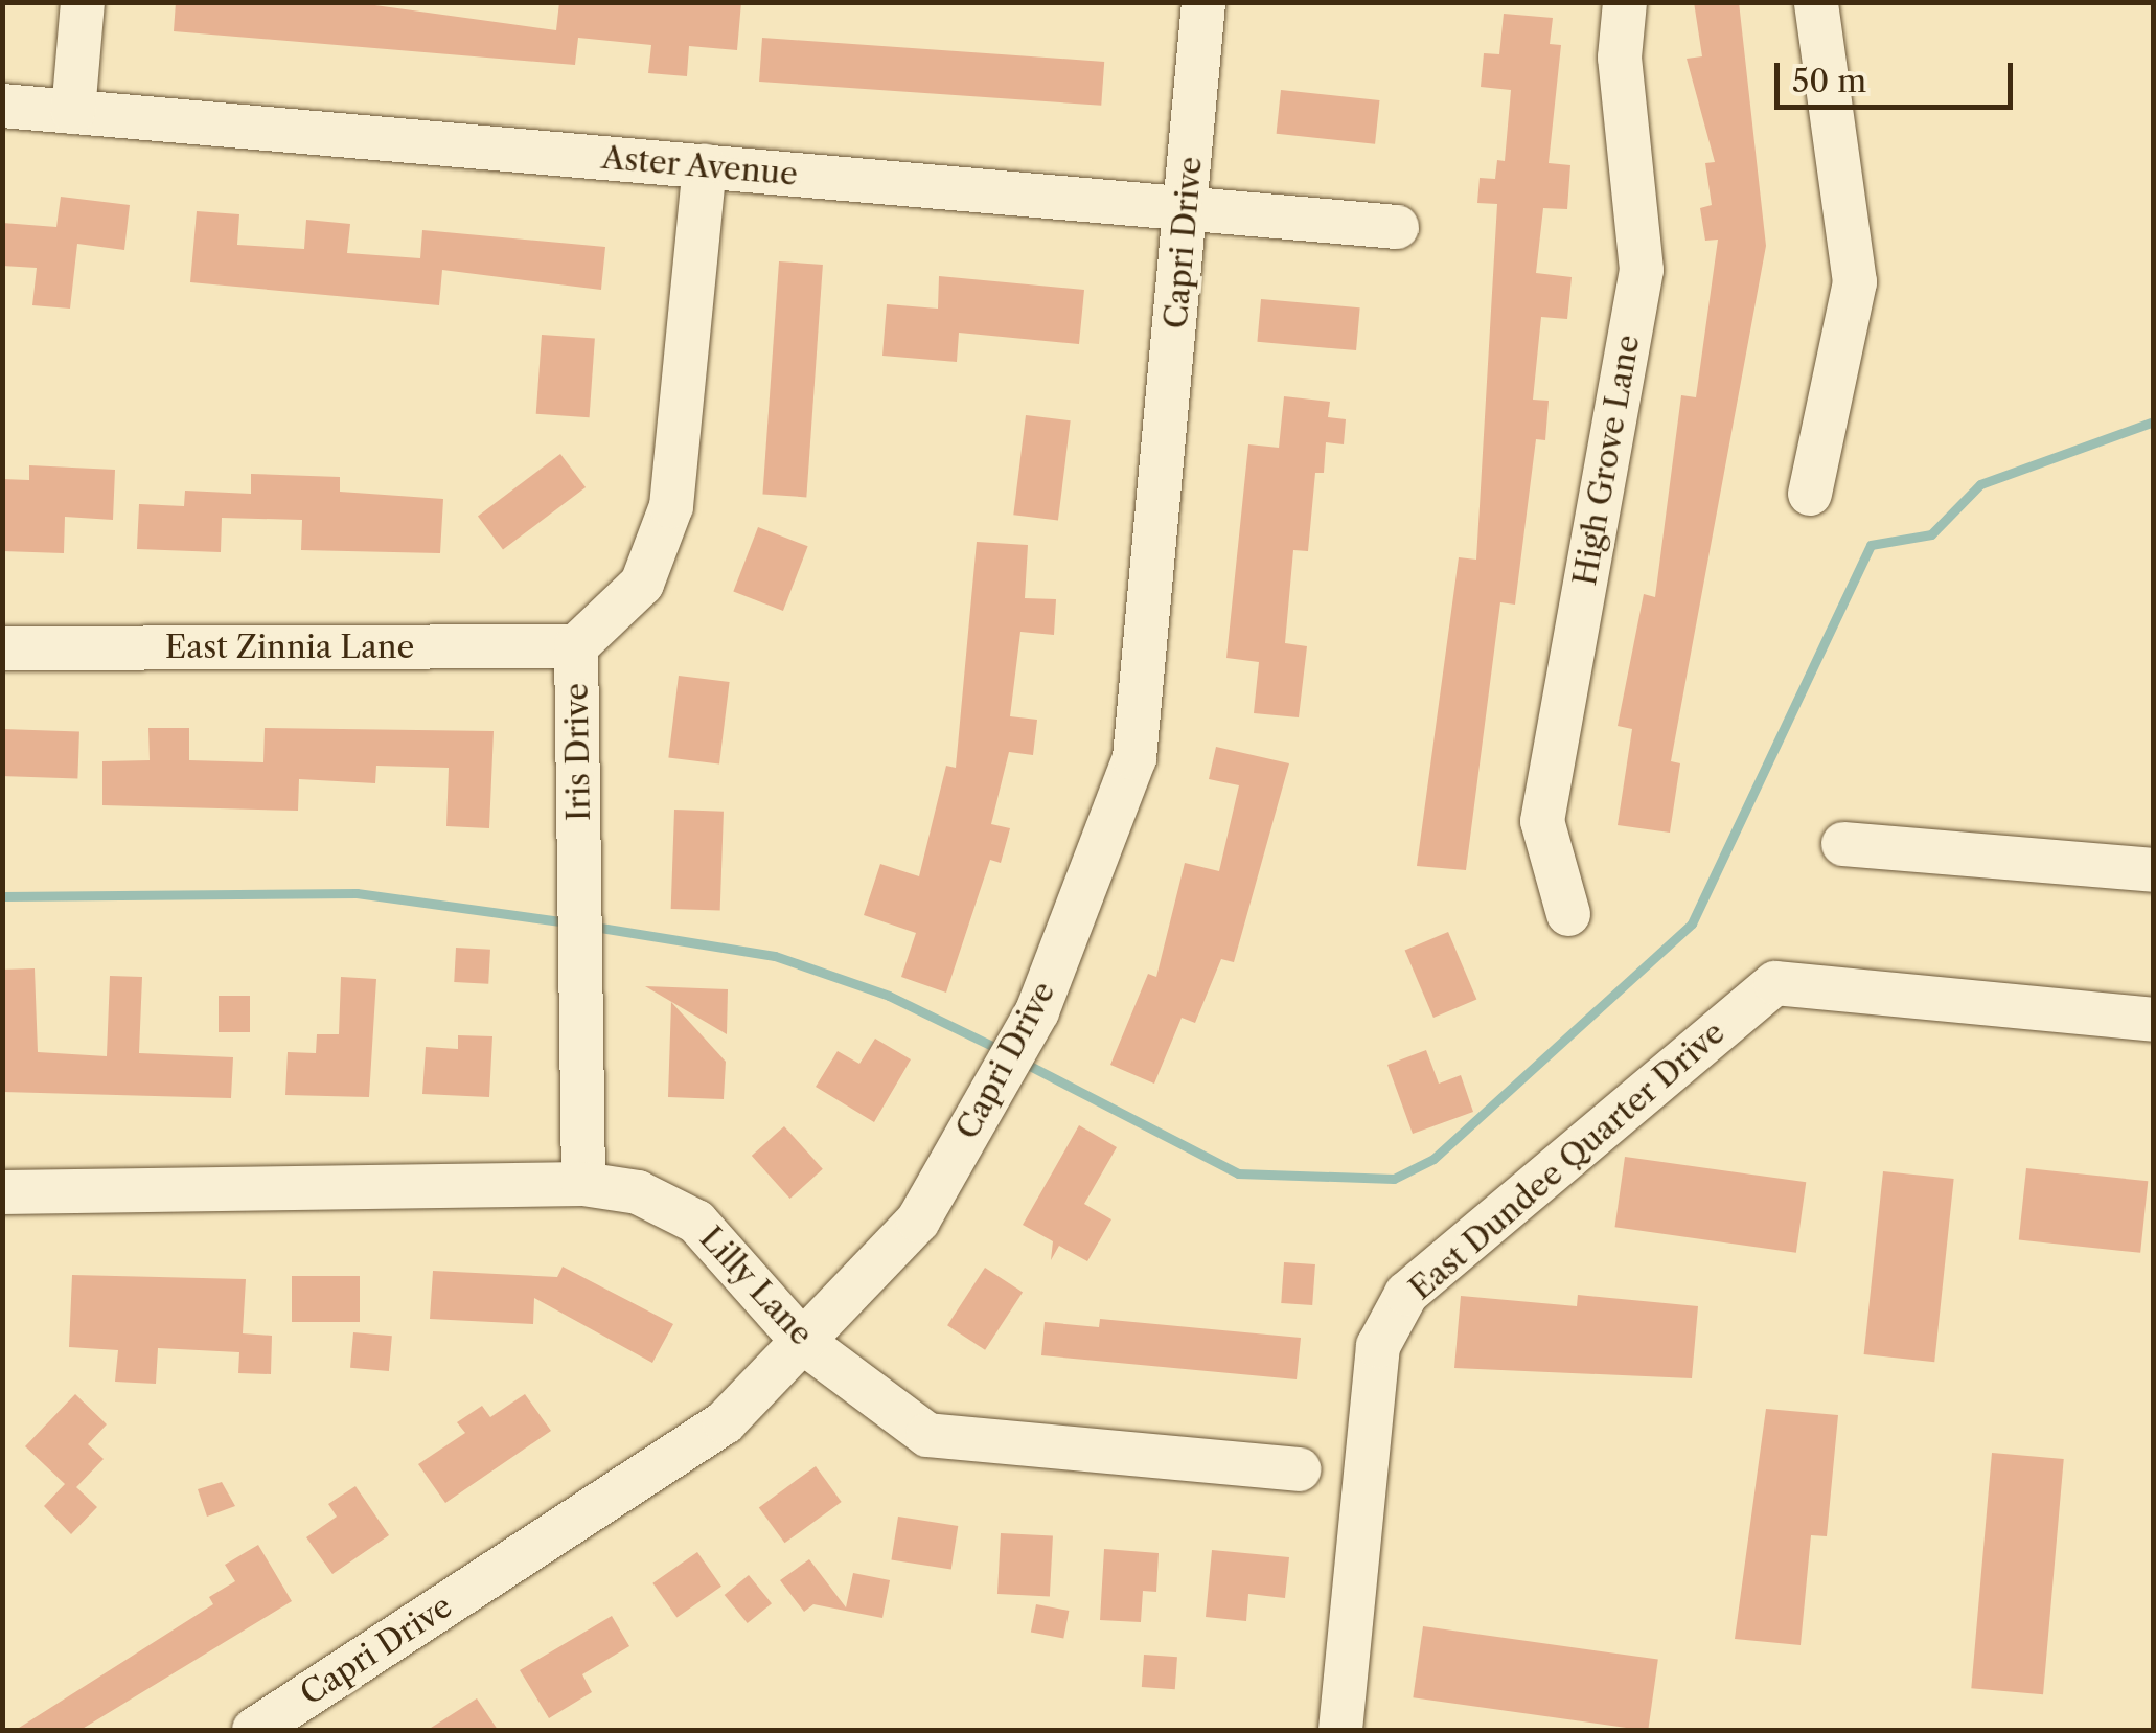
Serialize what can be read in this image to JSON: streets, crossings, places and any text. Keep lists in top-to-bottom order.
{
  "streets": {
    "street": [
      "Aster Avenue",
      "Capri Drive",
      "High Grove Lane",
      "East Zinnia Lane",
      "Iris Drive",
      "East Dundee Quarter Drive",
      "Lilly Lane"
    ]
  },
  "crossings": [
    ["Aster Avenue", "Capri Drive"],
    ["Aster Avenue", "Iris Drive"],
    ["Capri Drive", "Lilly Lane"],
    ["East Zinnia Lane", "Iris Drive"],
    ["Iris Drive", "Lilly Lane"]
  ],
  "scale_bar": "50 m"
}
